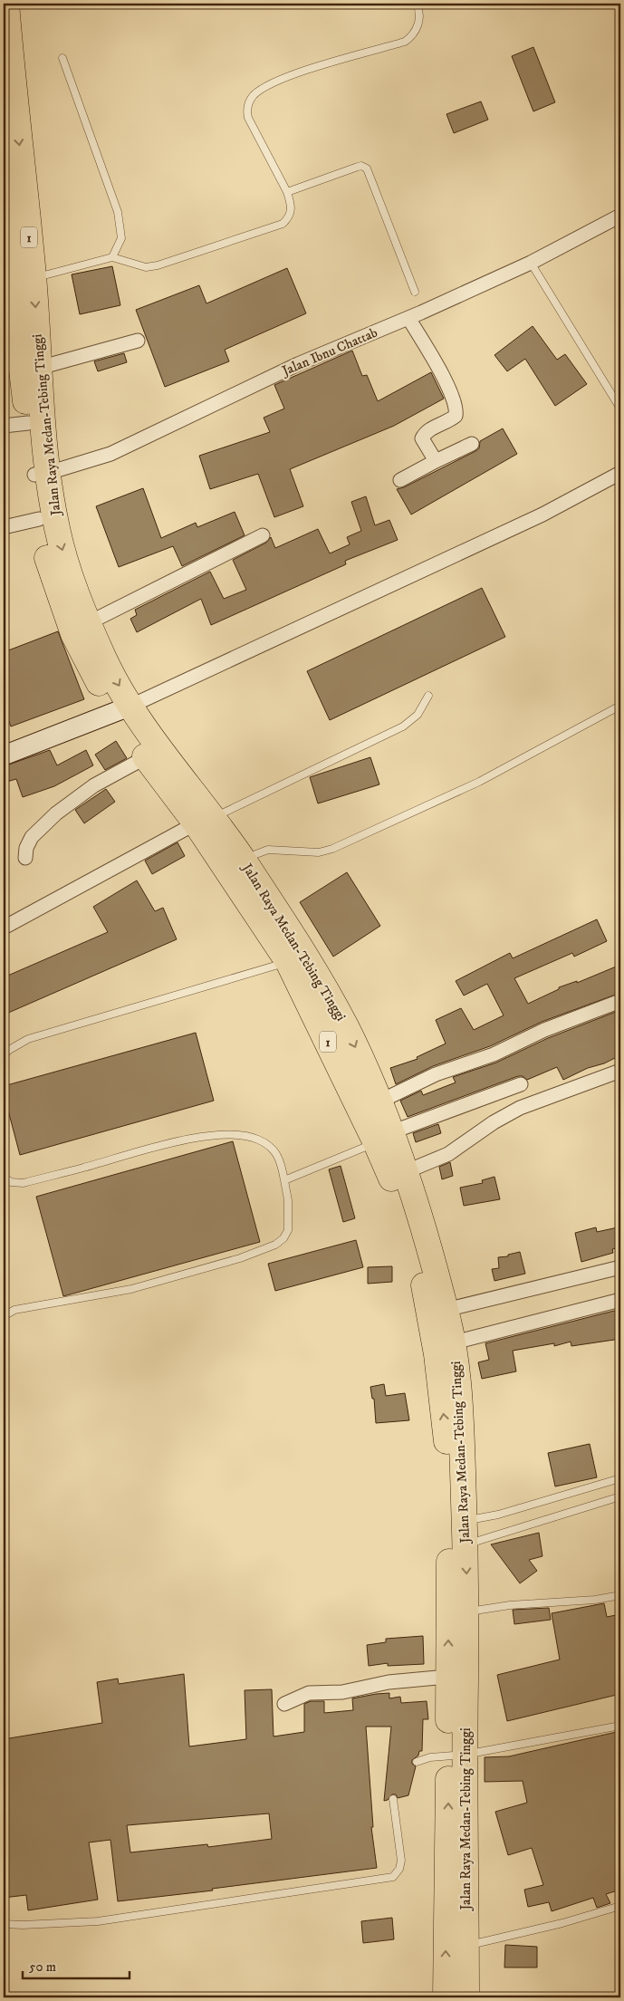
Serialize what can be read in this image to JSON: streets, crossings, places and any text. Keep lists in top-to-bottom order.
{
  "streets": {
    "highway": ["1", "Jalan Raya Medan-Tebing Tinggi"],
    "street": ["Jalan Ibnu Chattab"]
  },
  "crossings": [
    ["Jalan Ibnu Chattab", "Jalan Raya Medan-Tebing Tinggi"]
  ],
  "scale_bar": "50 m"
}
